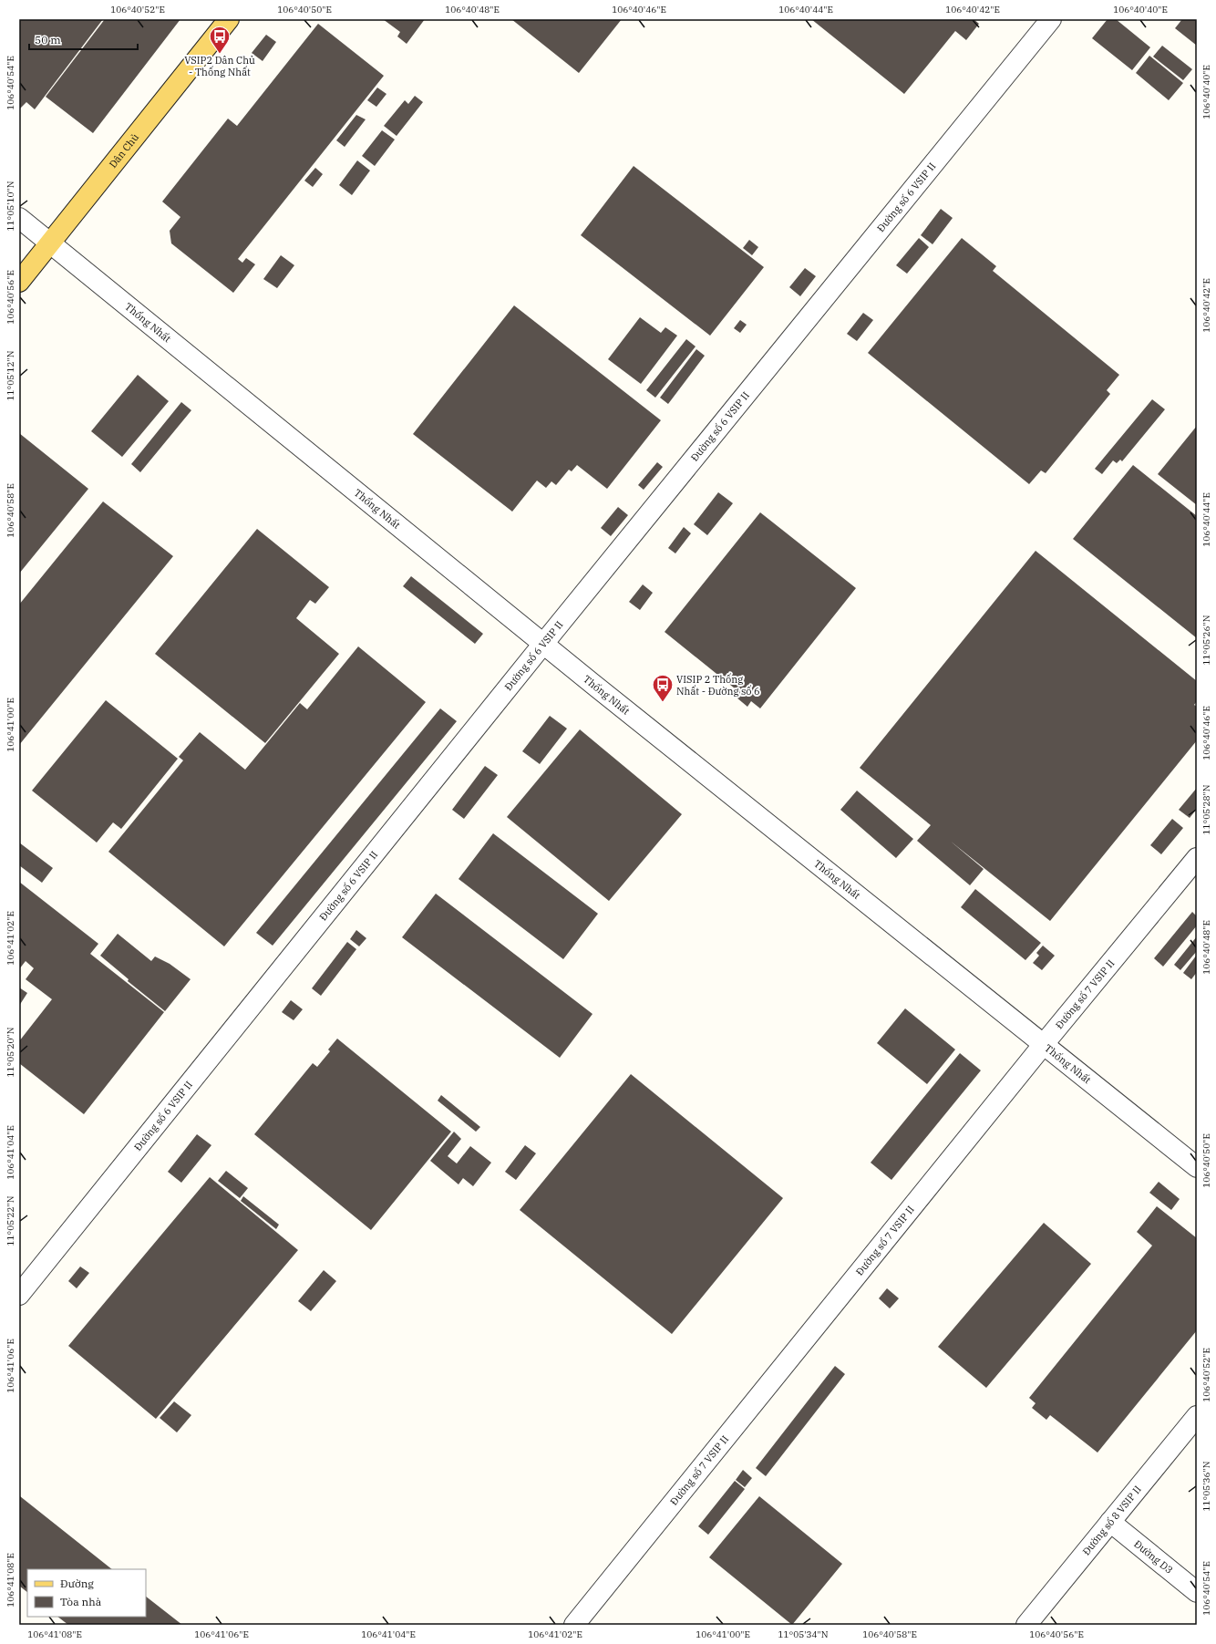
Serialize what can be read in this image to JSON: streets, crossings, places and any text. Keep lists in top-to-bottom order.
{
  "streets": {
    "main road": ["Dân Chủ"],
    "street": [
      "Đường số 6 VSIP II",
      "Thống Nhất",
      "Đường số 7 VSIP II",
      "Đường số 8 VSIP II",
      "Đường D3"
    ]
  },
  "crossings": [
    ["Dân Chủ", "Thống Nhất"],
    ["Đường số 6 VSIP II", "Thống Nhất"],
    ["Thống Nhất", "Đường số 7 VSIP II"],
    ["Đường số 8 VSIP II", "Đường D3"]
  ],
  "places": {
    "bus stop": ["VSIP2 Dân Chủ - Thống Nhất", "VISIP 2 Thống Nhất - Đường số 6"]
  },
  "legend": ["Đường", "Tòa nhà"],
  "scale_bar": "50 m",
  "coordinates": [
    "106°40'52\"E",
    "106°40'50\"E",
    "106°40'48\"E",
    "106°40'46\"E",
    "106°40'44\"E",
    "106°40'42\"E",
    "106°40'40\"E",
    "106°40'54\"E",
    "11°05'10\"N",
    "106°40'56\"E",
    "11°05'12\"N",
    "106°40'58\"E",
    "11°05'26\"N",
    "106°41'00\"E",
    "11°05'28\"N",
    "106°41'02\"E",
    "11°05'20\"N",
    "106°41'04\"E",
    "11°05'22\"N",
    "106°41'06\"E",
    "11°05'36\"N",
    "106°41'08\"E",
    "11°05'34\"N"
  ]
}
